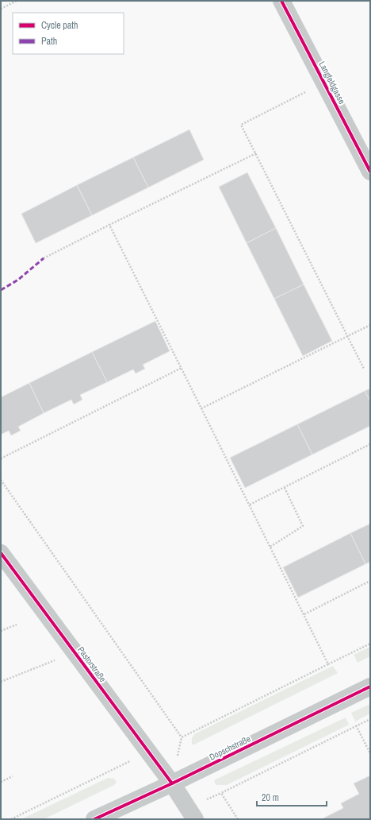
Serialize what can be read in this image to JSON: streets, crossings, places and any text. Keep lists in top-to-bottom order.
{
  "streets": {
    "street": ["Langfeldgasse", "Pastorstraße", "Dopschstraße"]
  },
  "crossings": [
    ["Pastorstraße", "Dopschstraße"]
  ],
  "legend": ["Cycle path", "Path"],
  "scale_bar": "20 m"
}
